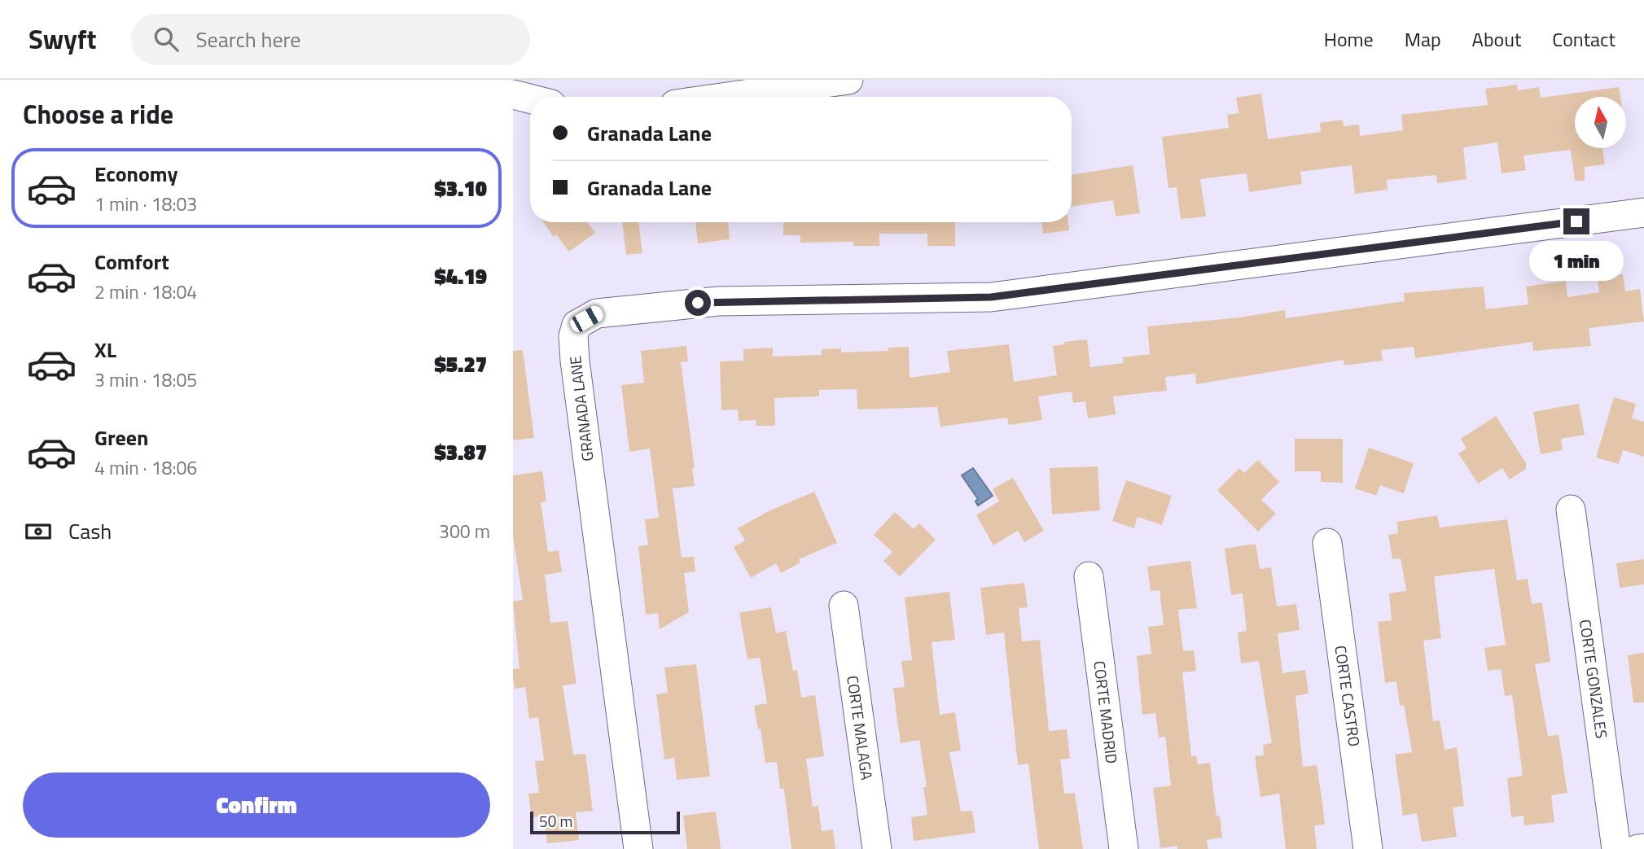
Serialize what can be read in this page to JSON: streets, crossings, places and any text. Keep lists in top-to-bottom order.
{
  "streets": {
    "street": [
      "GRANADA LANE",
      "CORTE GONZALES",
      "CORTE CASTRO",
      "CORTE MADRID",
      "CORTE MALAGA"
    ]
  },
  "scale_bar": "50 m",
  "north": "top",
  "page": {
    "header": "Swyft",
    "search": "Search here",
    "nav": [
      "Home",
      "Map",
      "About",
      "Contact"
    ],
    "heading": "Choose a ride",
    "banner": ["Granada Lane", "Granada Lane"],
    "list": [
      {
        "name": "Economy",
        "note": "1 min · 18:03",
        "value": "$3.10"
      },
      {
        "name": "Comfort",
        "note": "2 min · 18:04",
        "value": "$4.19"
      },
      {
        "name": "XL",
        "note": "3 min · 18:05",
        "value": "$5.27"
      },
      {
        "name": "Green",
        "note": "4 min · 18:06",
        "value": "$3.87"
      }
    ],
    "bubble": "1 min",
    "pay": ["Cash", "300 m"],
    "buttons": "Confirm",
    "scale": "50 m"
  }
}
